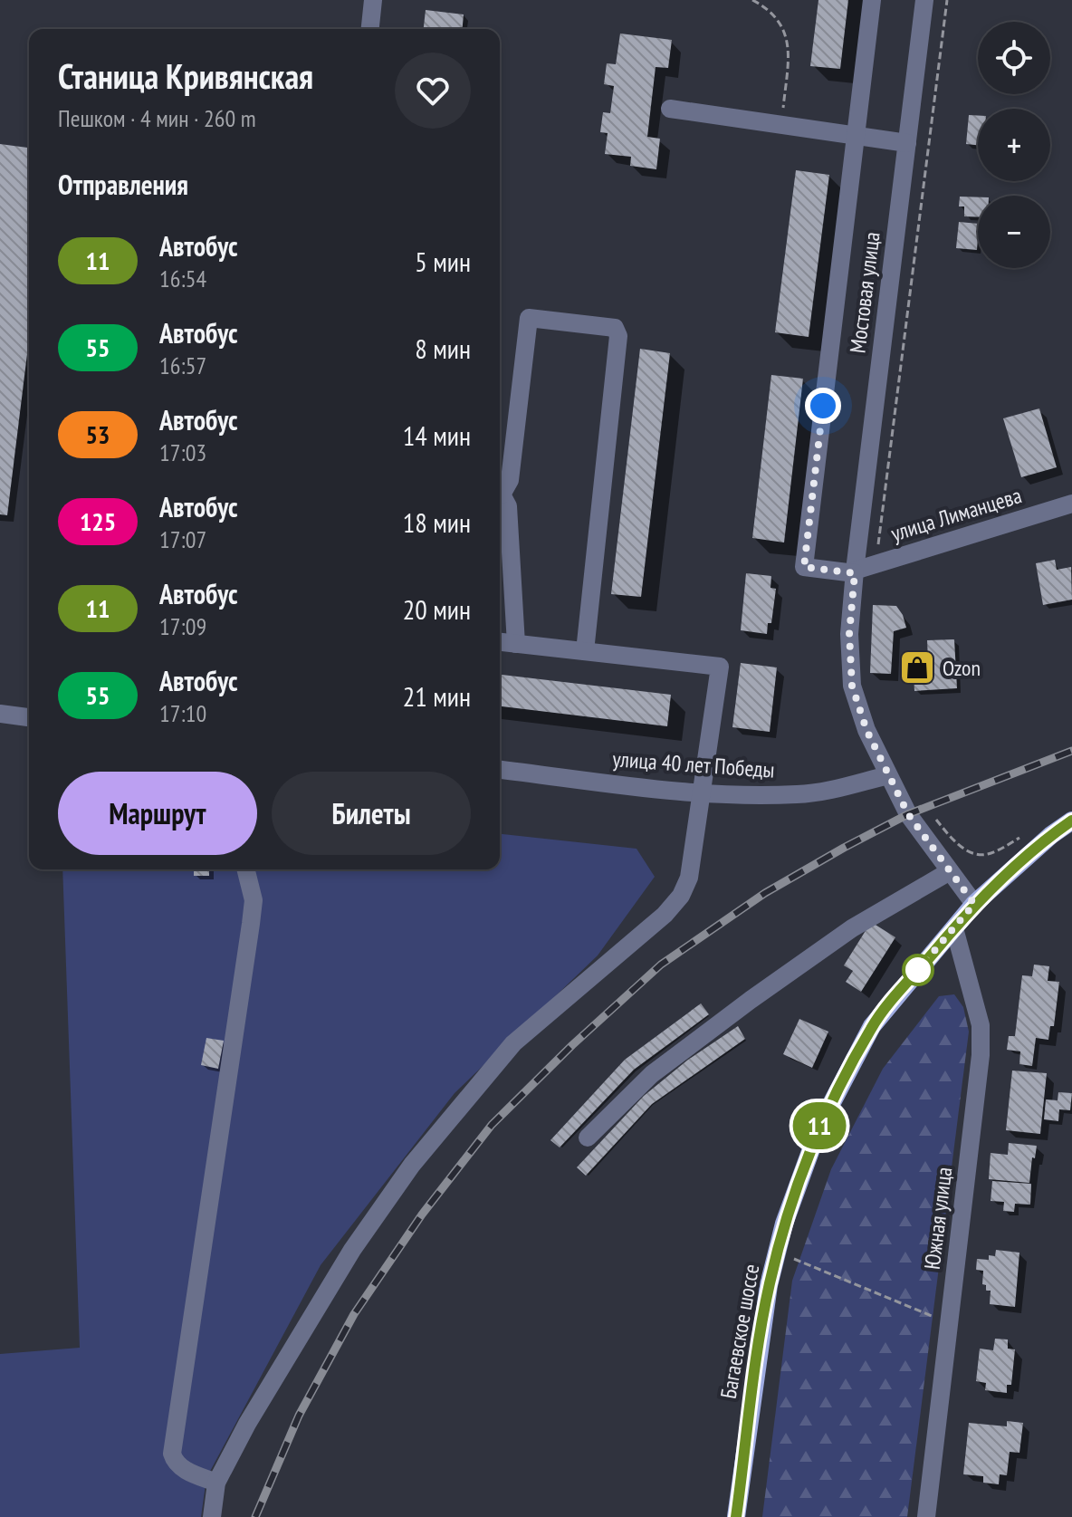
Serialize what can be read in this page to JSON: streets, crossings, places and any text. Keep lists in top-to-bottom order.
{
  "streets": {
    "main road": ["Багаевское шоссе"],
    "street": [
      "Мостовая улица",
      "улица Лиманцева",
      "улица 40 лет Победы",
      "Южная улица"
    ]
  },
  "crossings": [
    ["Мостовая улица", "улица Лиманцева"],
    ["Мостовая улица", "улица 40 лет Победы"],
    ["Мостовая улица", "Багаевское шоссе"],
    ["Южная улица", "Багаевское шоссе"]
  ],
  "places": {
    "shop": ["Ozon"]
  },
  "lines": ["bus line 11"],
  "page": {
    "on_map": "11",
    "map_buttons": ["+", "−"],
    "heading": [
      ["Станица Кривянская", "Пешком · 4 мин · 260 m"],
      "Отправления"
    ],
    "list": [
      {
        "mark": "11",
        "name": "Автобус",
        "note": "16:54",
        "value": "5 мин"
      },
      {
        "mark": "55",
        "name": "Автобус",
        "note": "16:57",
        "value": "8 мин"
      },
      {
        "mark": "53",
        "name": "Автобус",
        "note": "17:03",
        "value": "14 мин"
      },
      {
        "mark": "125",
        "name": "Автобус",
        "note": "17:07",
        "value": "18 мин"
      },
      {
        "mark": "11",
        "name": "Автобус",
        "note": "17:09",
        "value": "20 мин"
      },
      {
        "mark": "55",
        "name": "Автобус",
        "note": "17:10",
        "value": "21 мин"
      }
    ],
    "buttons": ["Маршрут", "Билеты"]
  }
}
